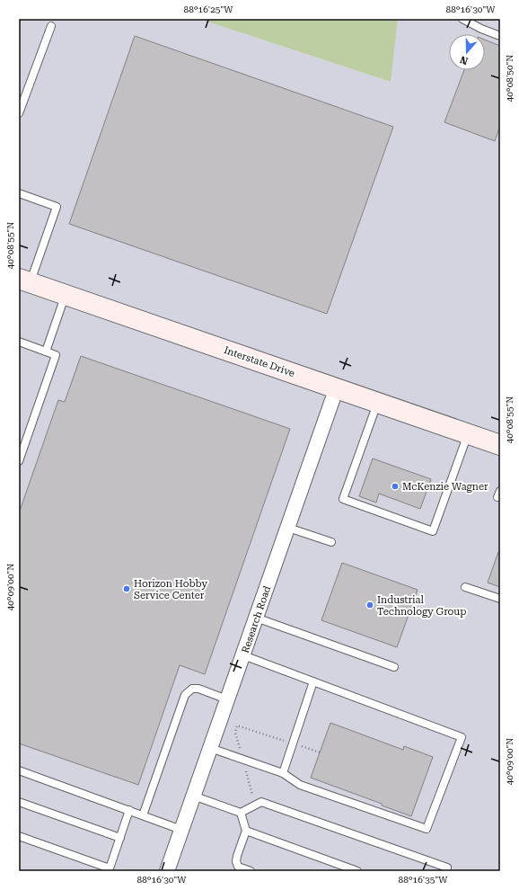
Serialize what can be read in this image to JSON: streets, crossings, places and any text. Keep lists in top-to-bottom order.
{
  "streets": {
    "main road": ["Interstate Drive"],
    "street": ["Research Road"]
  },
  "crossings": [
    ["Interstate Drive", "Research Road"]
  ],
  "places": ["McKenzie Wagner", "Horizon Hobby Service Center", "Industrial Technology Group"],
  "north": "bottom",
  "coordinates": [
    "88°16'25\"W",
    "88°16'30\"W",
    "40°08'50\"N",
    "40°08'55\"N",
    "40°09'00\"N",
    "88°16'35\"W"
  ]
}
